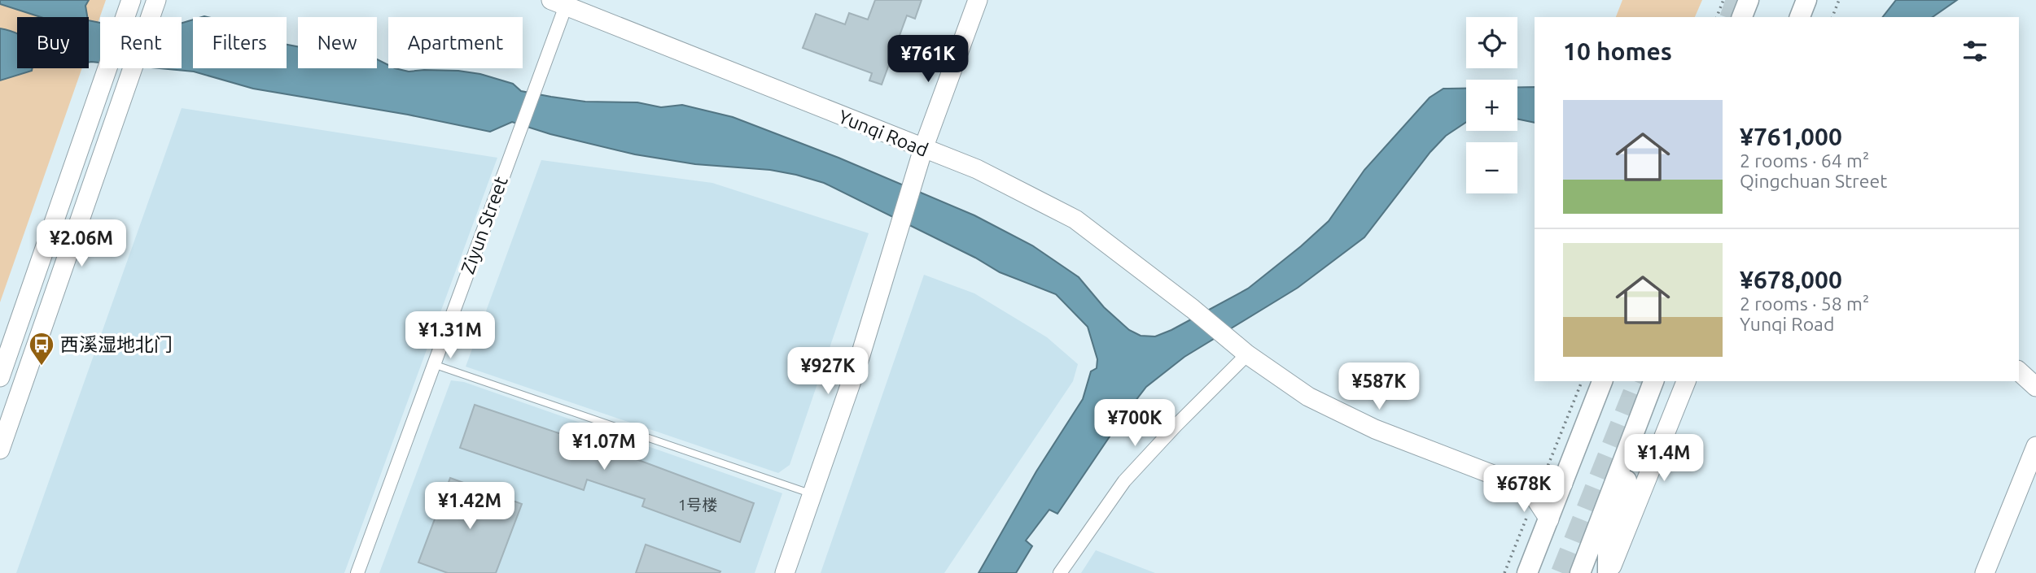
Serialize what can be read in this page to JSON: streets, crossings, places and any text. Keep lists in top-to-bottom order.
{
  "streets": {
    "street": ["Yunqi Road", "Ziyun Street"]
  },
  "crossings": [
    ["Yunqi Road", "Ziyun Street"]
  ],
  "places": {
    "bus stop": ["西溪湿地北门"]
  },
  "house_numbers": ["1号楼"],
  "page": {
    "map_buttons": ["+", "−"],
    "chip": [
      "Buy",
      "Rent",
      "Filters",
      "New",
      "Apartment"
    ],
    "heading": "10 homes",
    "price": [
      "¥761K",
      "¥2.06M",
      "¥1.31M",
      "¥927K",
      "¥587K",
      "¥700K",
      "¥1.07M",
      "¥1.4M",
      "¥678K",
      "¥1.42M"
    ],
    "list": [
      {
        "name": "¥761,000",
        "note": "2 rooms · 64 m² · Qingchuan Street"
      },
      {
        "name": "¥678,000",
        "note": "2 rooms · 58 m² · Yunqi Road"
      }
    ]
  }
}
